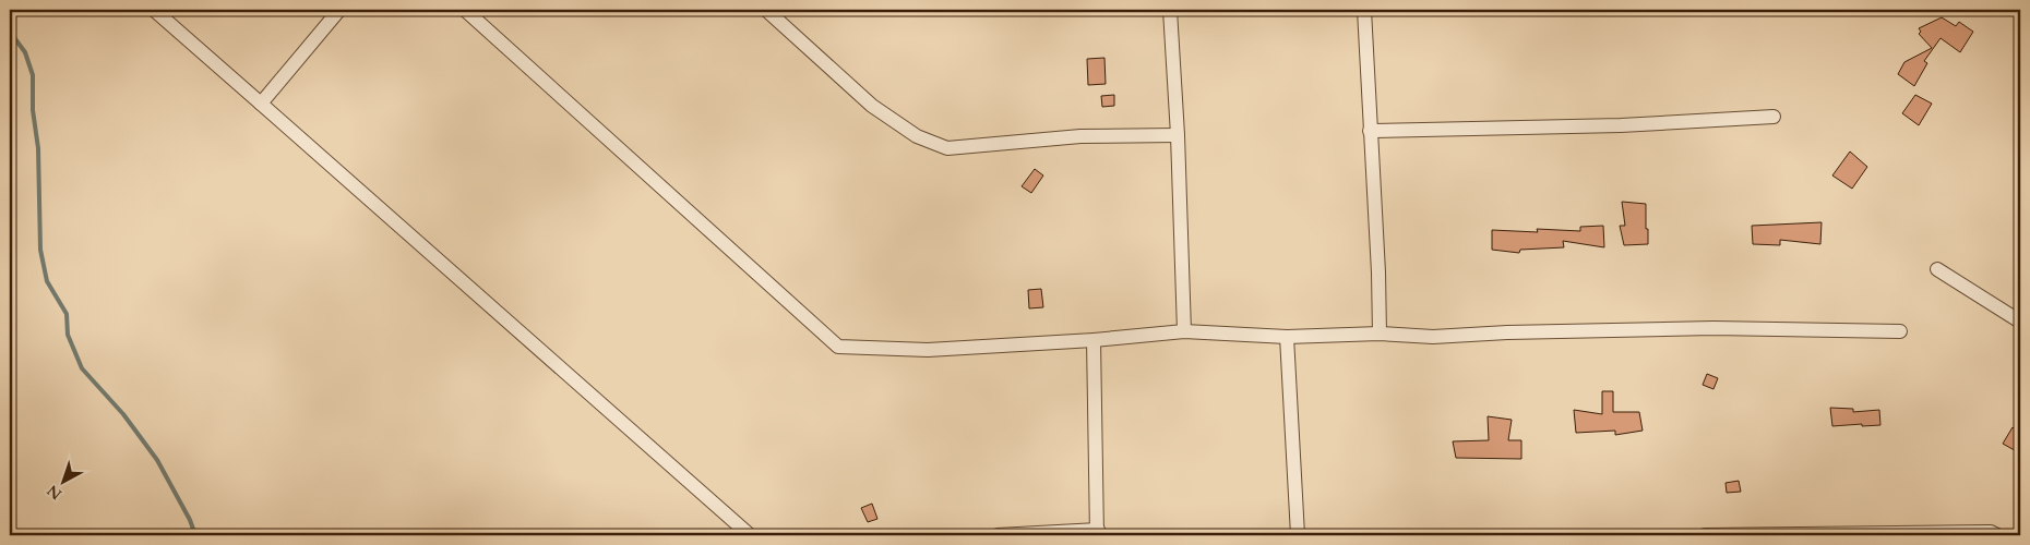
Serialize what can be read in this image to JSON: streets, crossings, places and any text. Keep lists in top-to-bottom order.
{
  "north": "bottom left"
}
